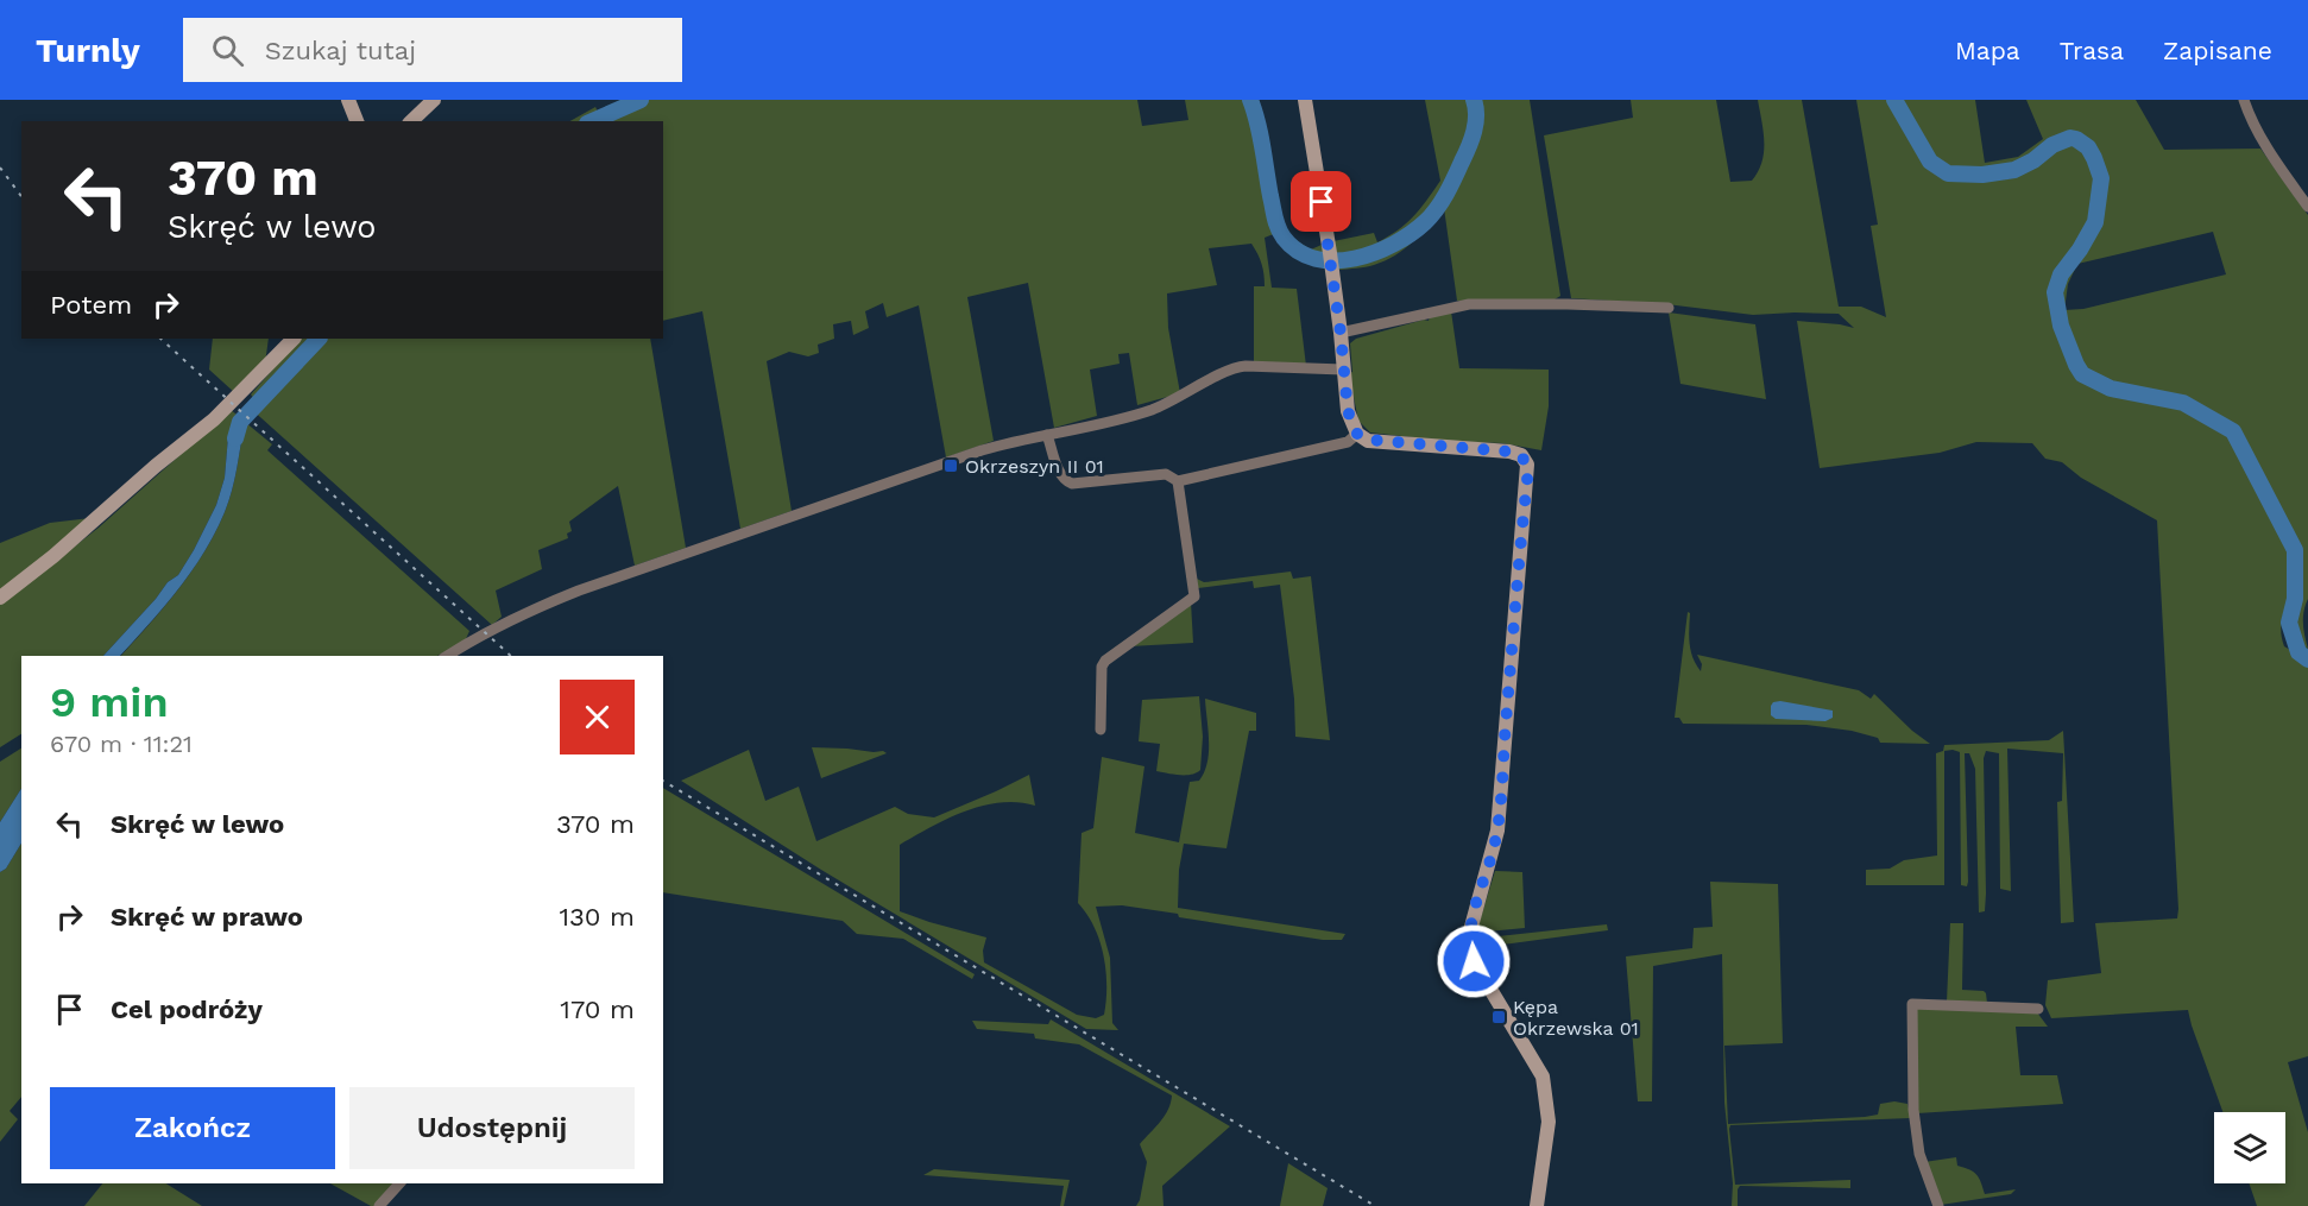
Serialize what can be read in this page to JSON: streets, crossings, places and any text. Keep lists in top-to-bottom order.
{
  "places": {
    "transit": ["Okrzeszyn II 01", "Kępa Okrzewska 01"]
  },
  "page": {
    "header": "Turnly",
    "search": "Szukaj tutaj",
    "nav": ["Mapa", "Trasa", "Zapisane"],
    "turn": ["370 m", "Skręć w lewo"],
    "then": "Potem",
    "heading": ["9 min", "670 m · 11:21"],
    "list": [
      {
        "name": "Skręć w lewo",
        "value": "370 m"
      },
      {
        "name": "Skręć w prawo",
        "value": "130 m"
      },
      {
        "name": "Cel podróży",
        "value": "170 m"
      }
    ],
    "buttons": ["Zakończ", "Udostępnij"]
  }
}
